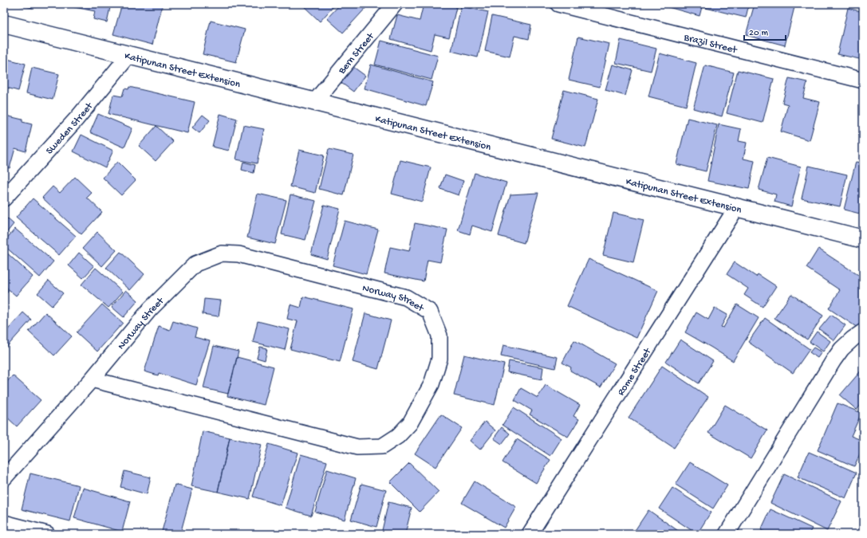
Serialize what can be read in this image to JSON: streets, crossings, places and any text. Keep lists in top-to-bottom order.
{
  "streets": {
    "street": [
      "Brazil Street",
      "Bern Street",
      "Katipunan Street Extension",
      "Sweden Street",
      "Norway Street",
      "Rome Street"
    ]
  },
  "crossings": [
    ["Bern Street", "Katipunan Street Extension"],
    ["Katipunan Street Extension", "Sweden Street"],
    ["Katipunan Street Extension", "Rome Street"]
  ],
  "scale_bar": "20 m"
}
